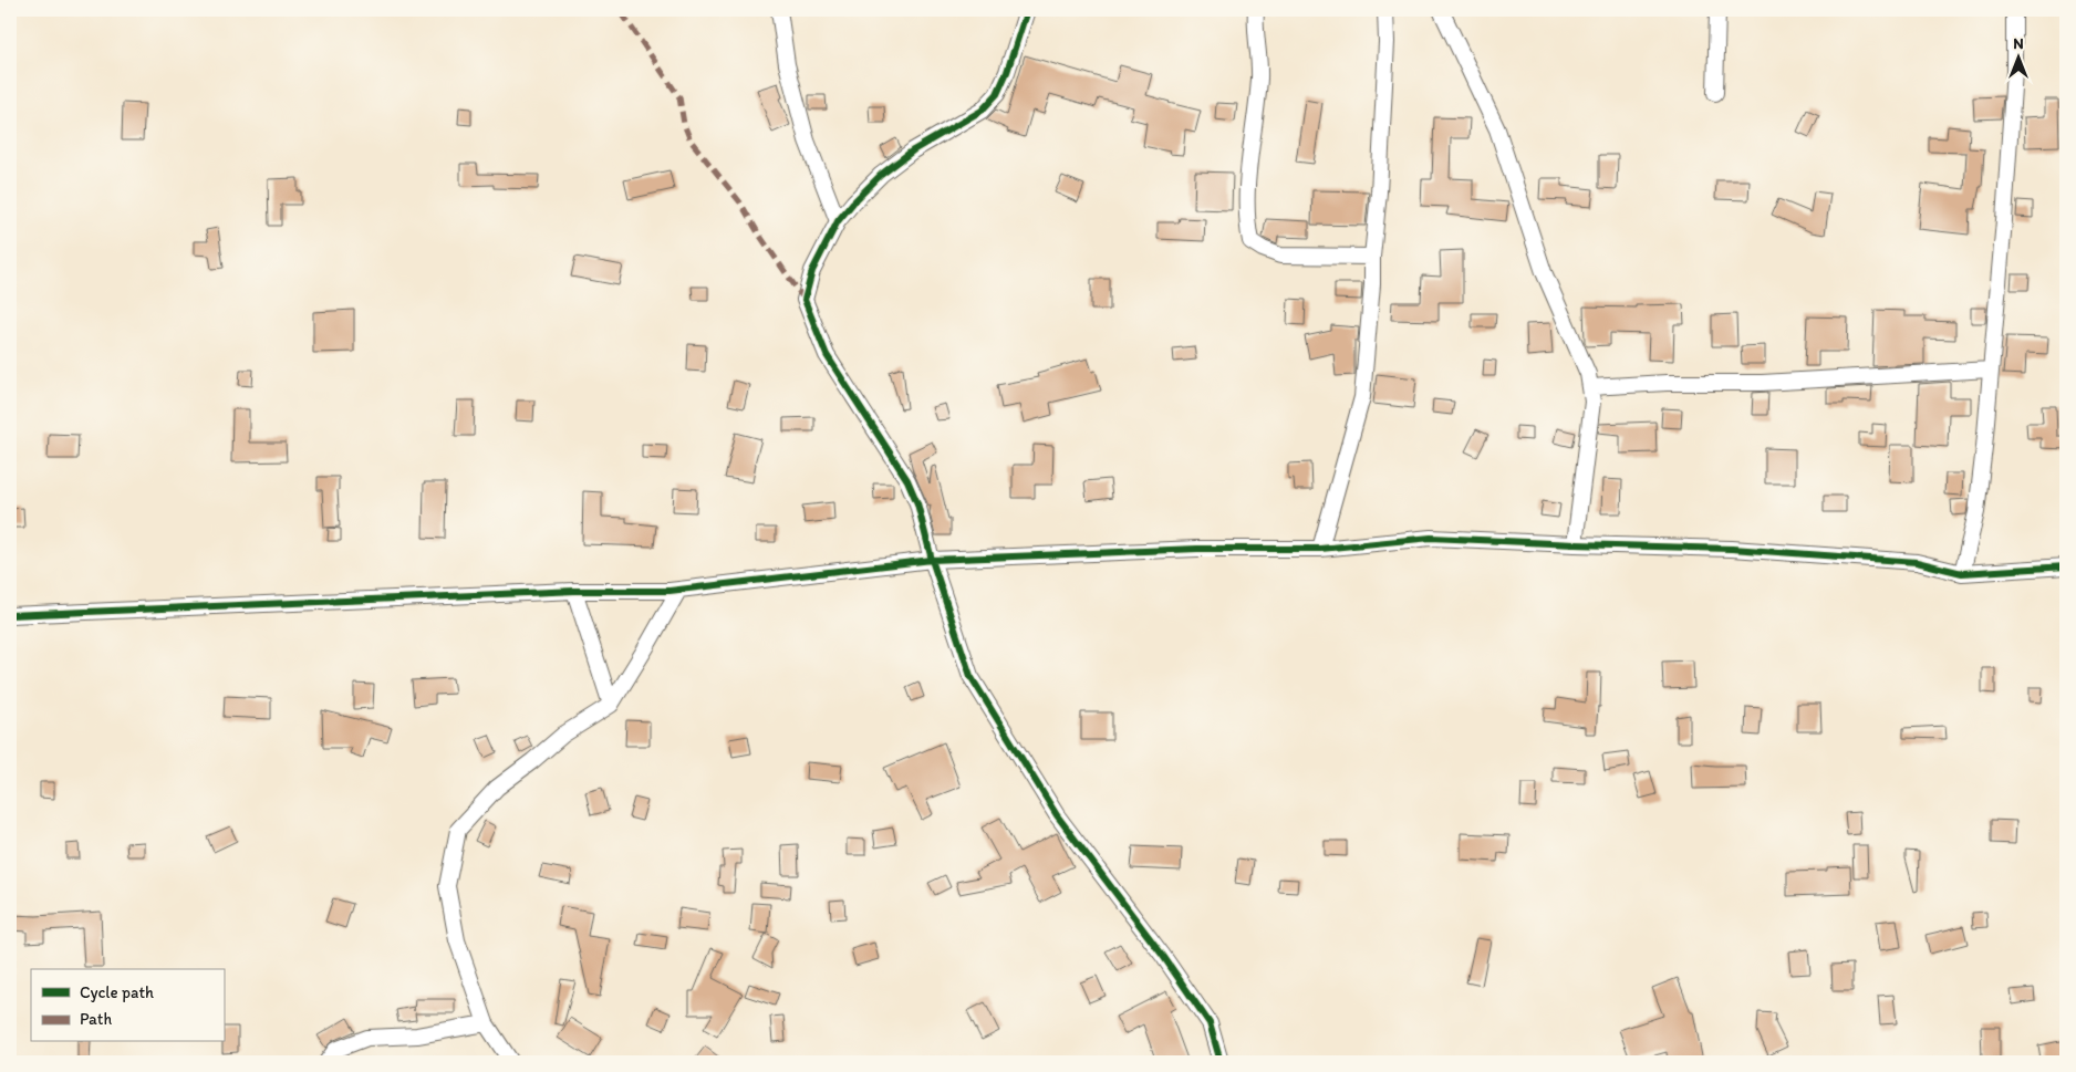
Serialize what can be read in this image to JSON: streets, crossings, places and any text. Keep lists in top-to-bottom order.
{
  "legend": ["Cycle path", "Path"],
  "north": "top"
}
